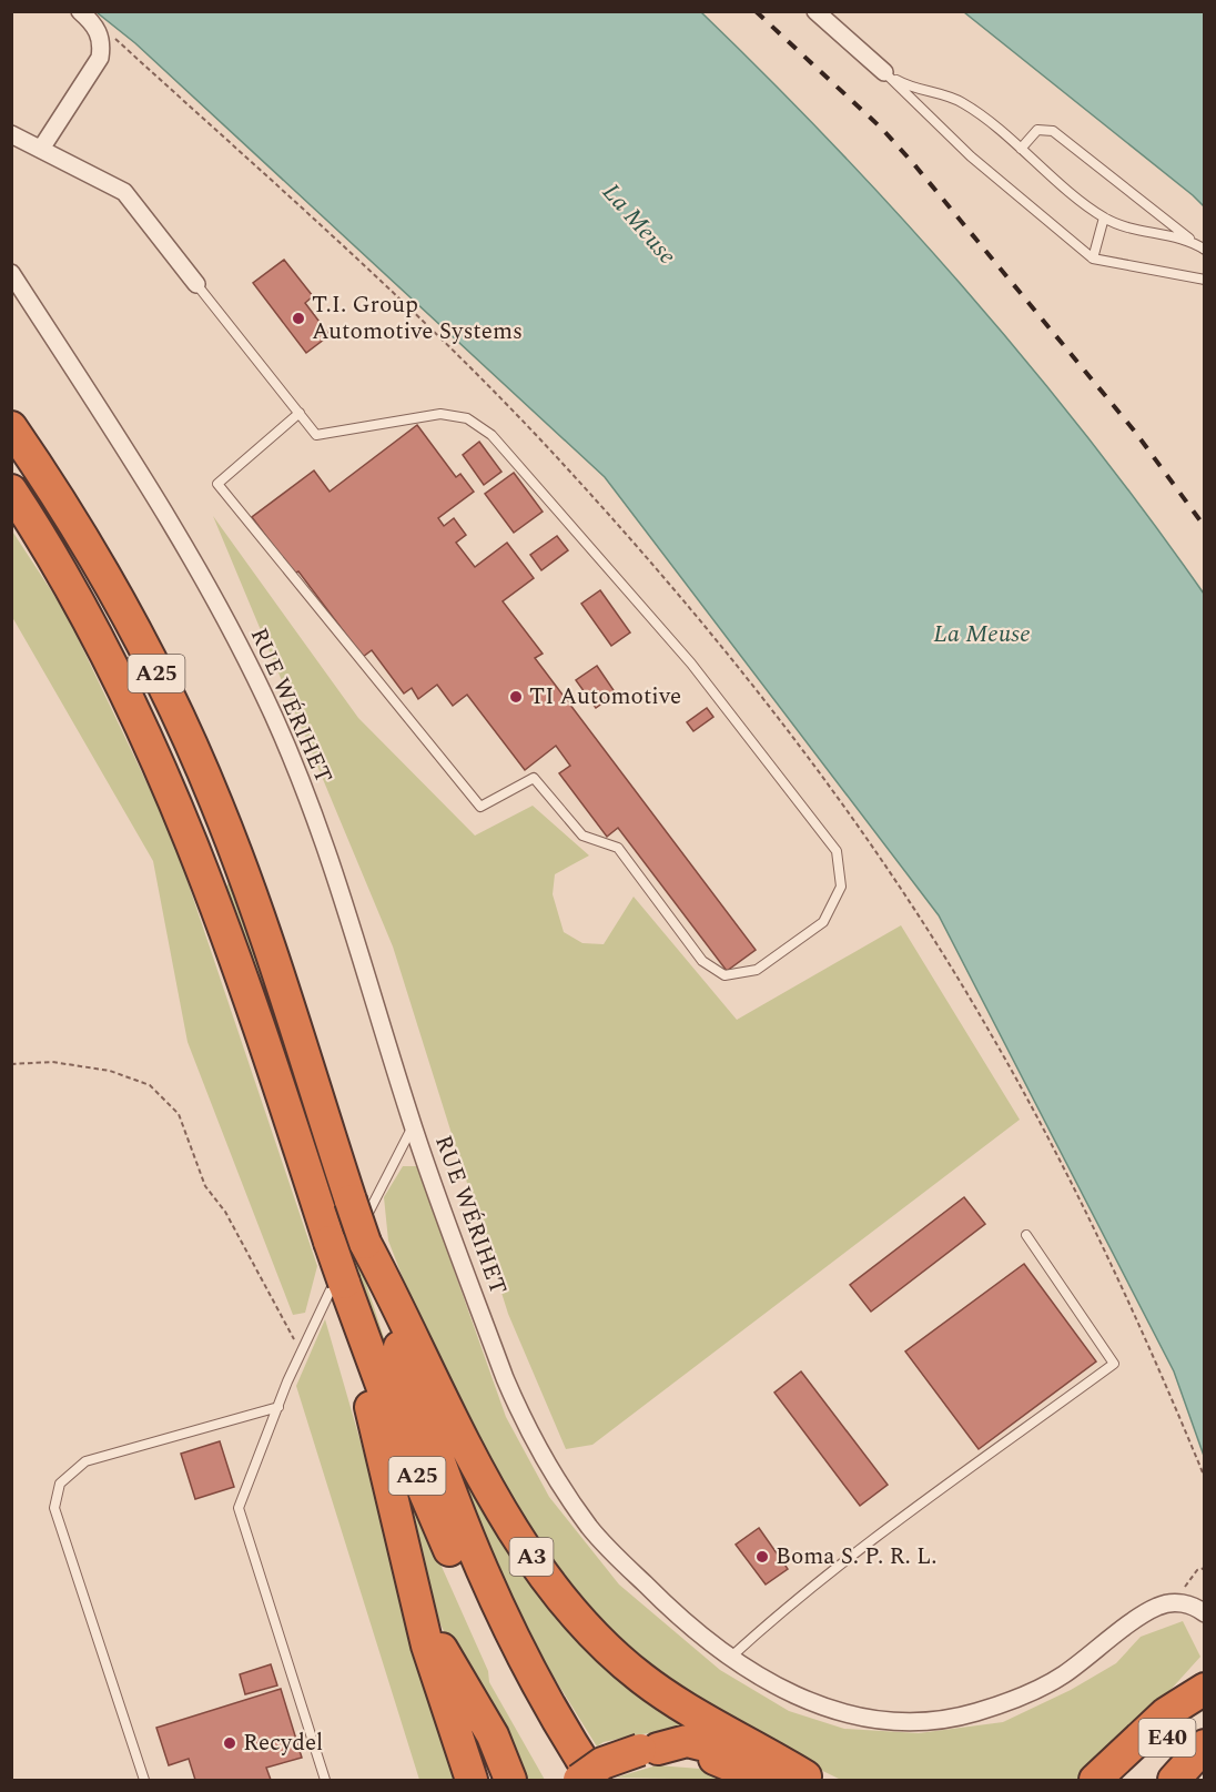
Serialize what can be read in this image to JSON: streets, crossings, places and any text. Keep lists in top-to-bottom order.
{
  "streets": {
    "highway": ["A25", "A3", "E40"],
    "street": ["RUE WÉRIHET"]
  },
  "crossings": [
    ["A25", "A3"]
  ],
  "water": ["La Meuse"],
  "places": [
    "T.I. Group Automotive Systems",
    "TI Automotive",
    "Boma S. P. R. L.",
    "Recydel"
  ]
}
